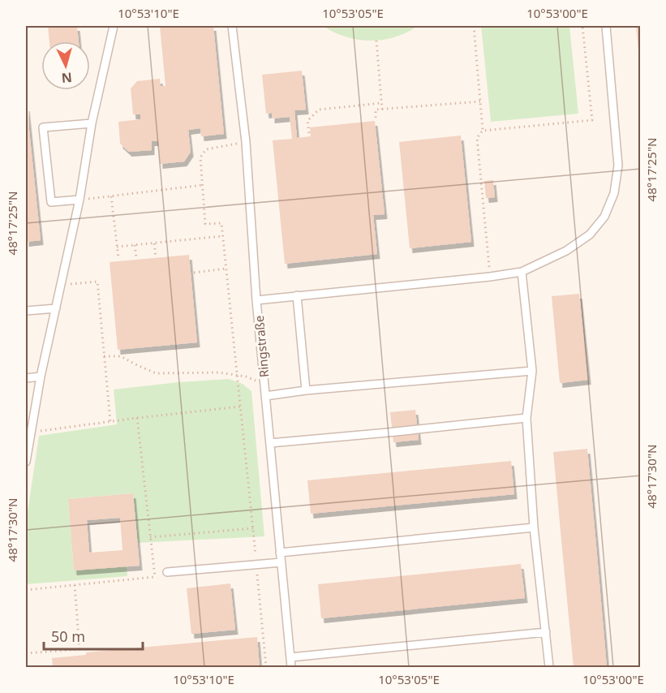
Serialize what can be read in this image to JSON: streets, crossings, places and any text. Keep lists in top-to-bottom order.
{
  "streets": {
    "lane": ["Ringstraße"]
  },
  "scale_bar": "50 m",
  "north": "bottom",
  "coordinates": [
    "10°53'10\"E",
    "10°53'05\"E",
    "10°53'00\"E",
    "48°17'25\"N",
    "48°17'30\"N"
  ]
}
